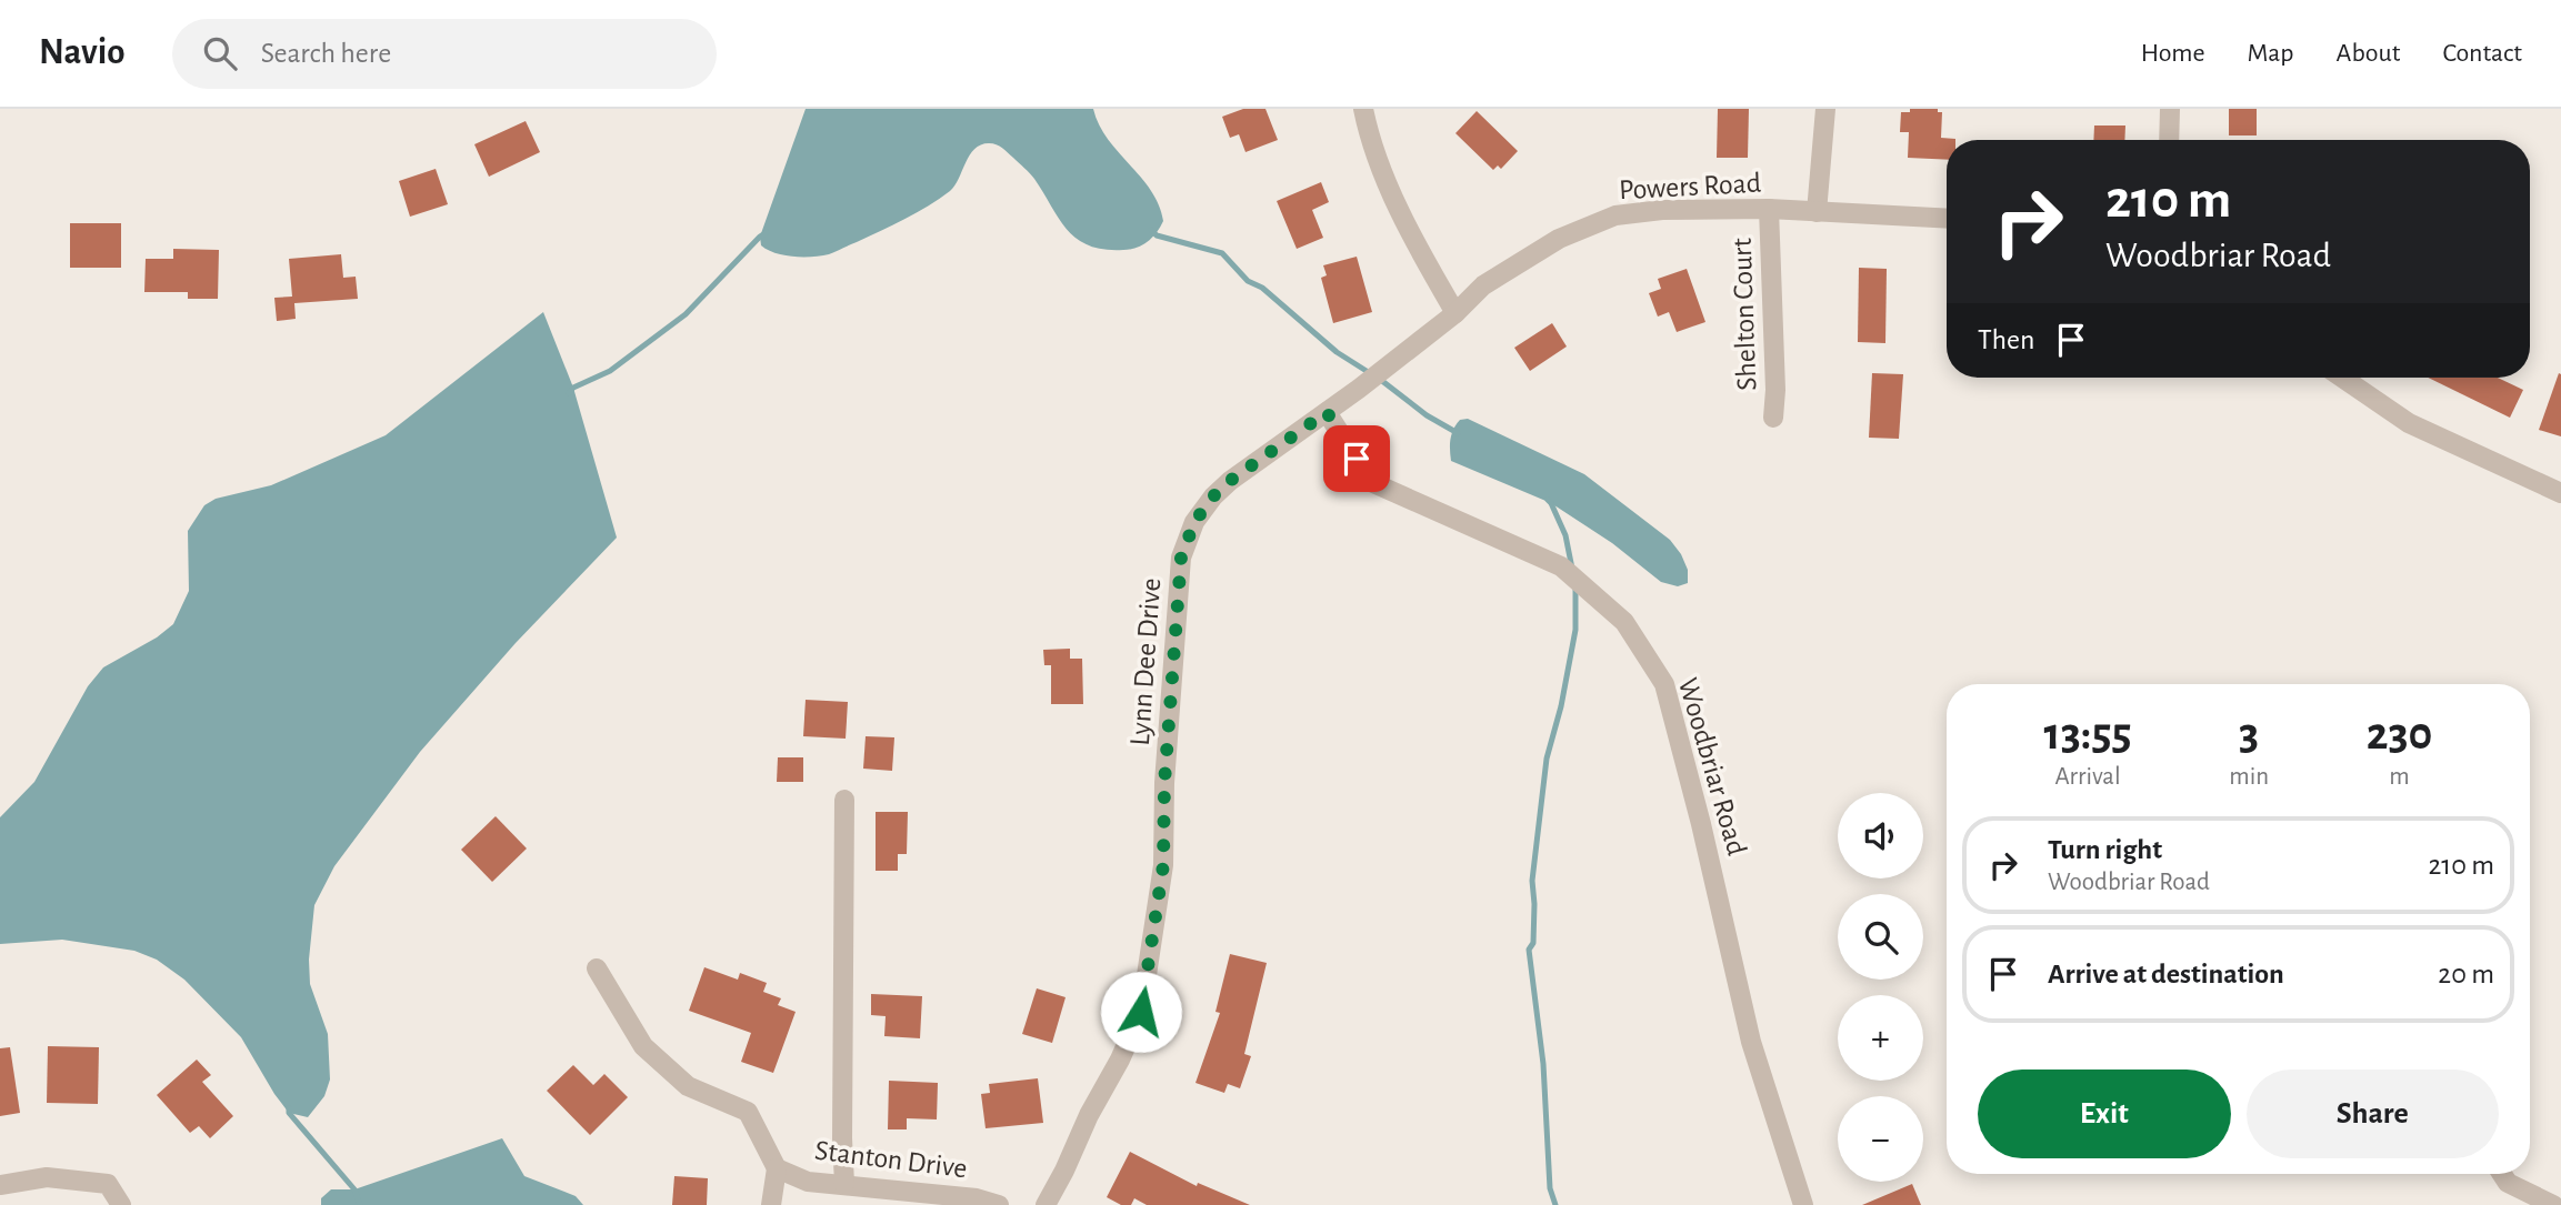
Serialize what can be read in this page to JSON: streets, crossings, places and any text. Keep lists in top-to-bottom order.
{
  "streets": {
    "street": [
      "Powers Road",
      "Shelton Court",
      "Lynn Dee Drive",
      "Woodbriar Road",
      "Stanton Drive"
    ]
  },
  "crossings": [
    ["Powers Road", "Shelton Court"],
    ["Powers Road", "Lynn Dee Drive"],
    ["Lynn Dee Drive", "Woodbriar Road"]
  ],
  "page": {
    "header": "Navio",
    "search": "Search here",
    "nav": [
      "Home",
      "Map",
      "About",
      "Contact"
    ],
    "turn": ["210 m", "Woodbriar Road"],
    "then": "Then",
    "eta": [
      "13:55",
      "Arrival",
      "3",
      "min",
      "230",
      "m"
    ],
    "map_buttons": ["+", "−"],
    "list": [
      {
        "name": "Turn right",
        "note": "Woodbriar Road",
        "value": "210 m"
      },
      {
        "name": "Arrive at destination",
        "value": "20 m"
      }
    ],
    "buttons": ["Exit", "Share"]
  }
}
